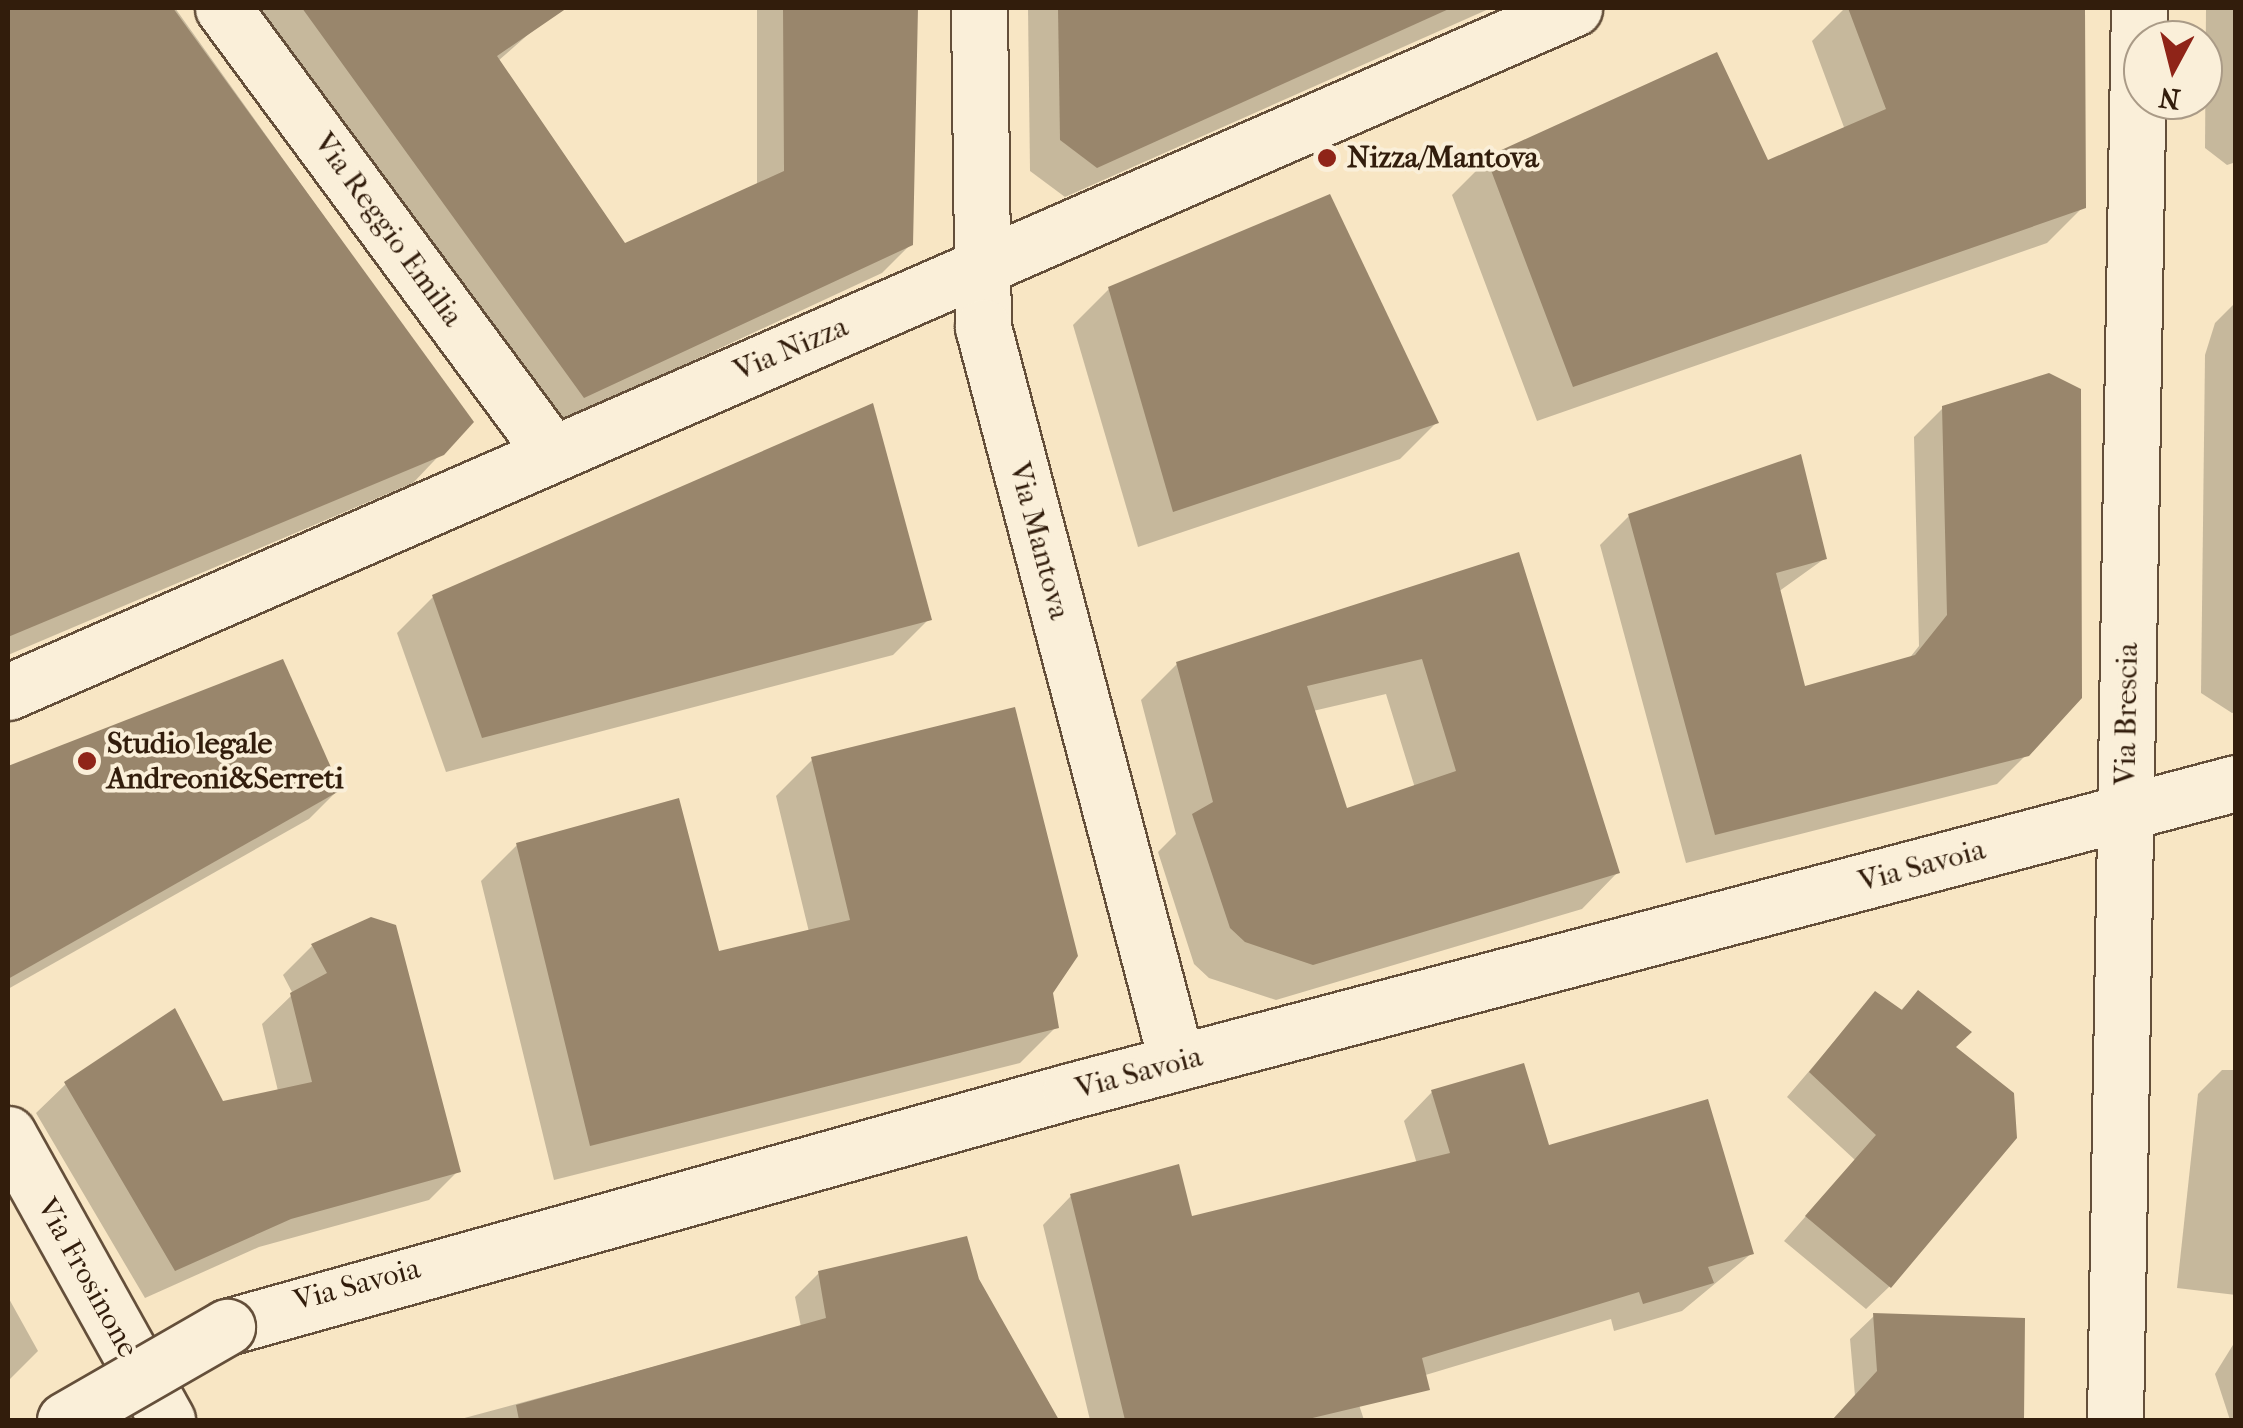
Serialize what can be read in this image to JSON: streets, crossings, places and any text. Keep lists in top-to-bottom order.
{
  "streets": {
    "street": [
      "Via Reggio Emilia",
      "Via Nizza",
      "Via Mantova",
      "Via Brescia",
      "Via Savoia",
      "Via Frosinone"
    ]
  },
  "crossings": [
    ["Via Reggio Emilia", "Via Nizza"],
    ["Via Nizza", "Via Mantova"],
    ["Via Mantova", "Via Savoia"],
    ["Via Brescia", "Via Savoia"]
  ],
  "places": ["Nizza/Mantova", "Studio legale Andreoni&Serreti"],
  "north": "bottom"
}
